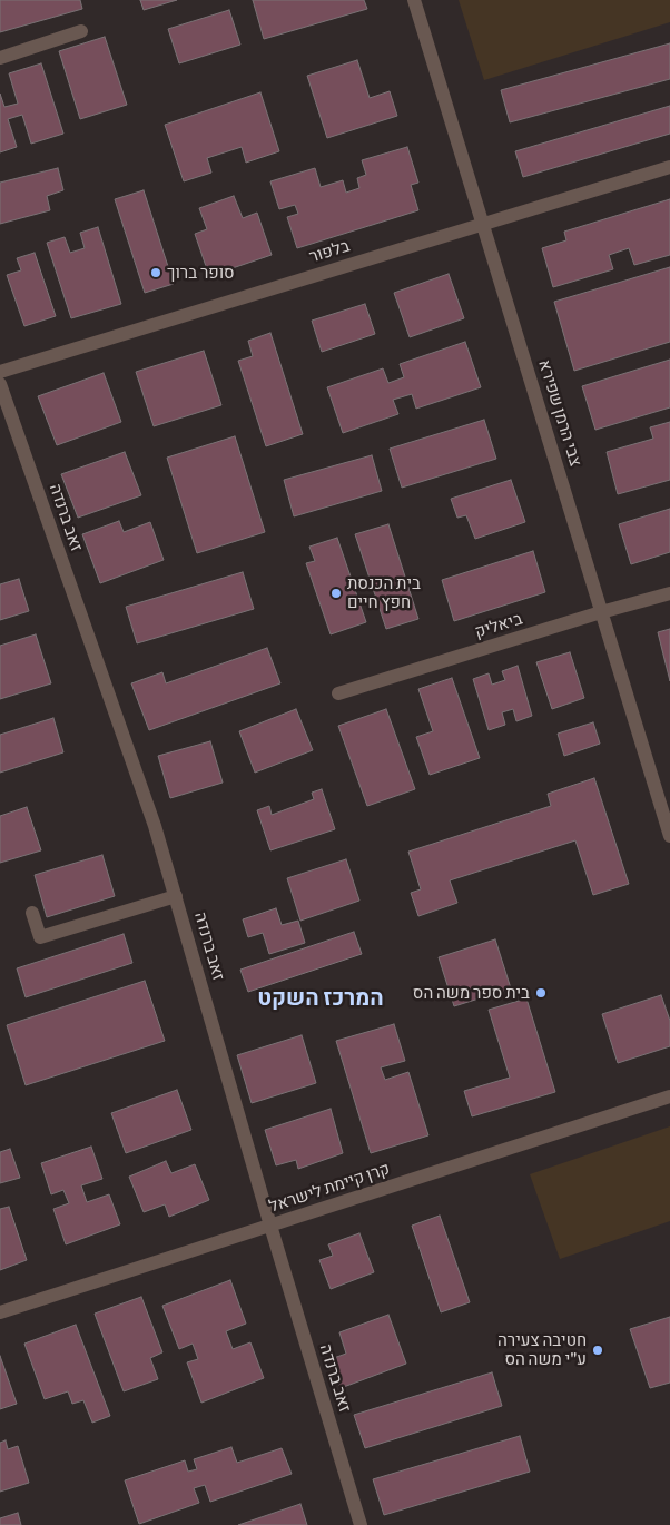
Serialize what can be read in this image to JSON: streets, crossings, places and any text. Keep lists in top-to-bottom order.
{
  "streets": {
    "street": [
      "בלפור",
      "צבי הרמן שפירא",
      "זאב ברנדה",
      "ביאליק",
      "קרן קיימת לישראל"
    ]
  },
  "crossings": [
    ["בלפור", "צבי הרמן שפירא"],
    ["צבי הרמן שפירא", "ביאליק"],
    ["זאב ברנדה", "קרן קיימת לישראל"]
  ],
  "districts": ["המרכז השקט"],
  "places": [
    "סופר ברוך",
    "בית הכנסת חפץ חיים",
    "בית ספר משה הס",
    "חטיבה צעירה ע\"י משה הס"
  ]
}
